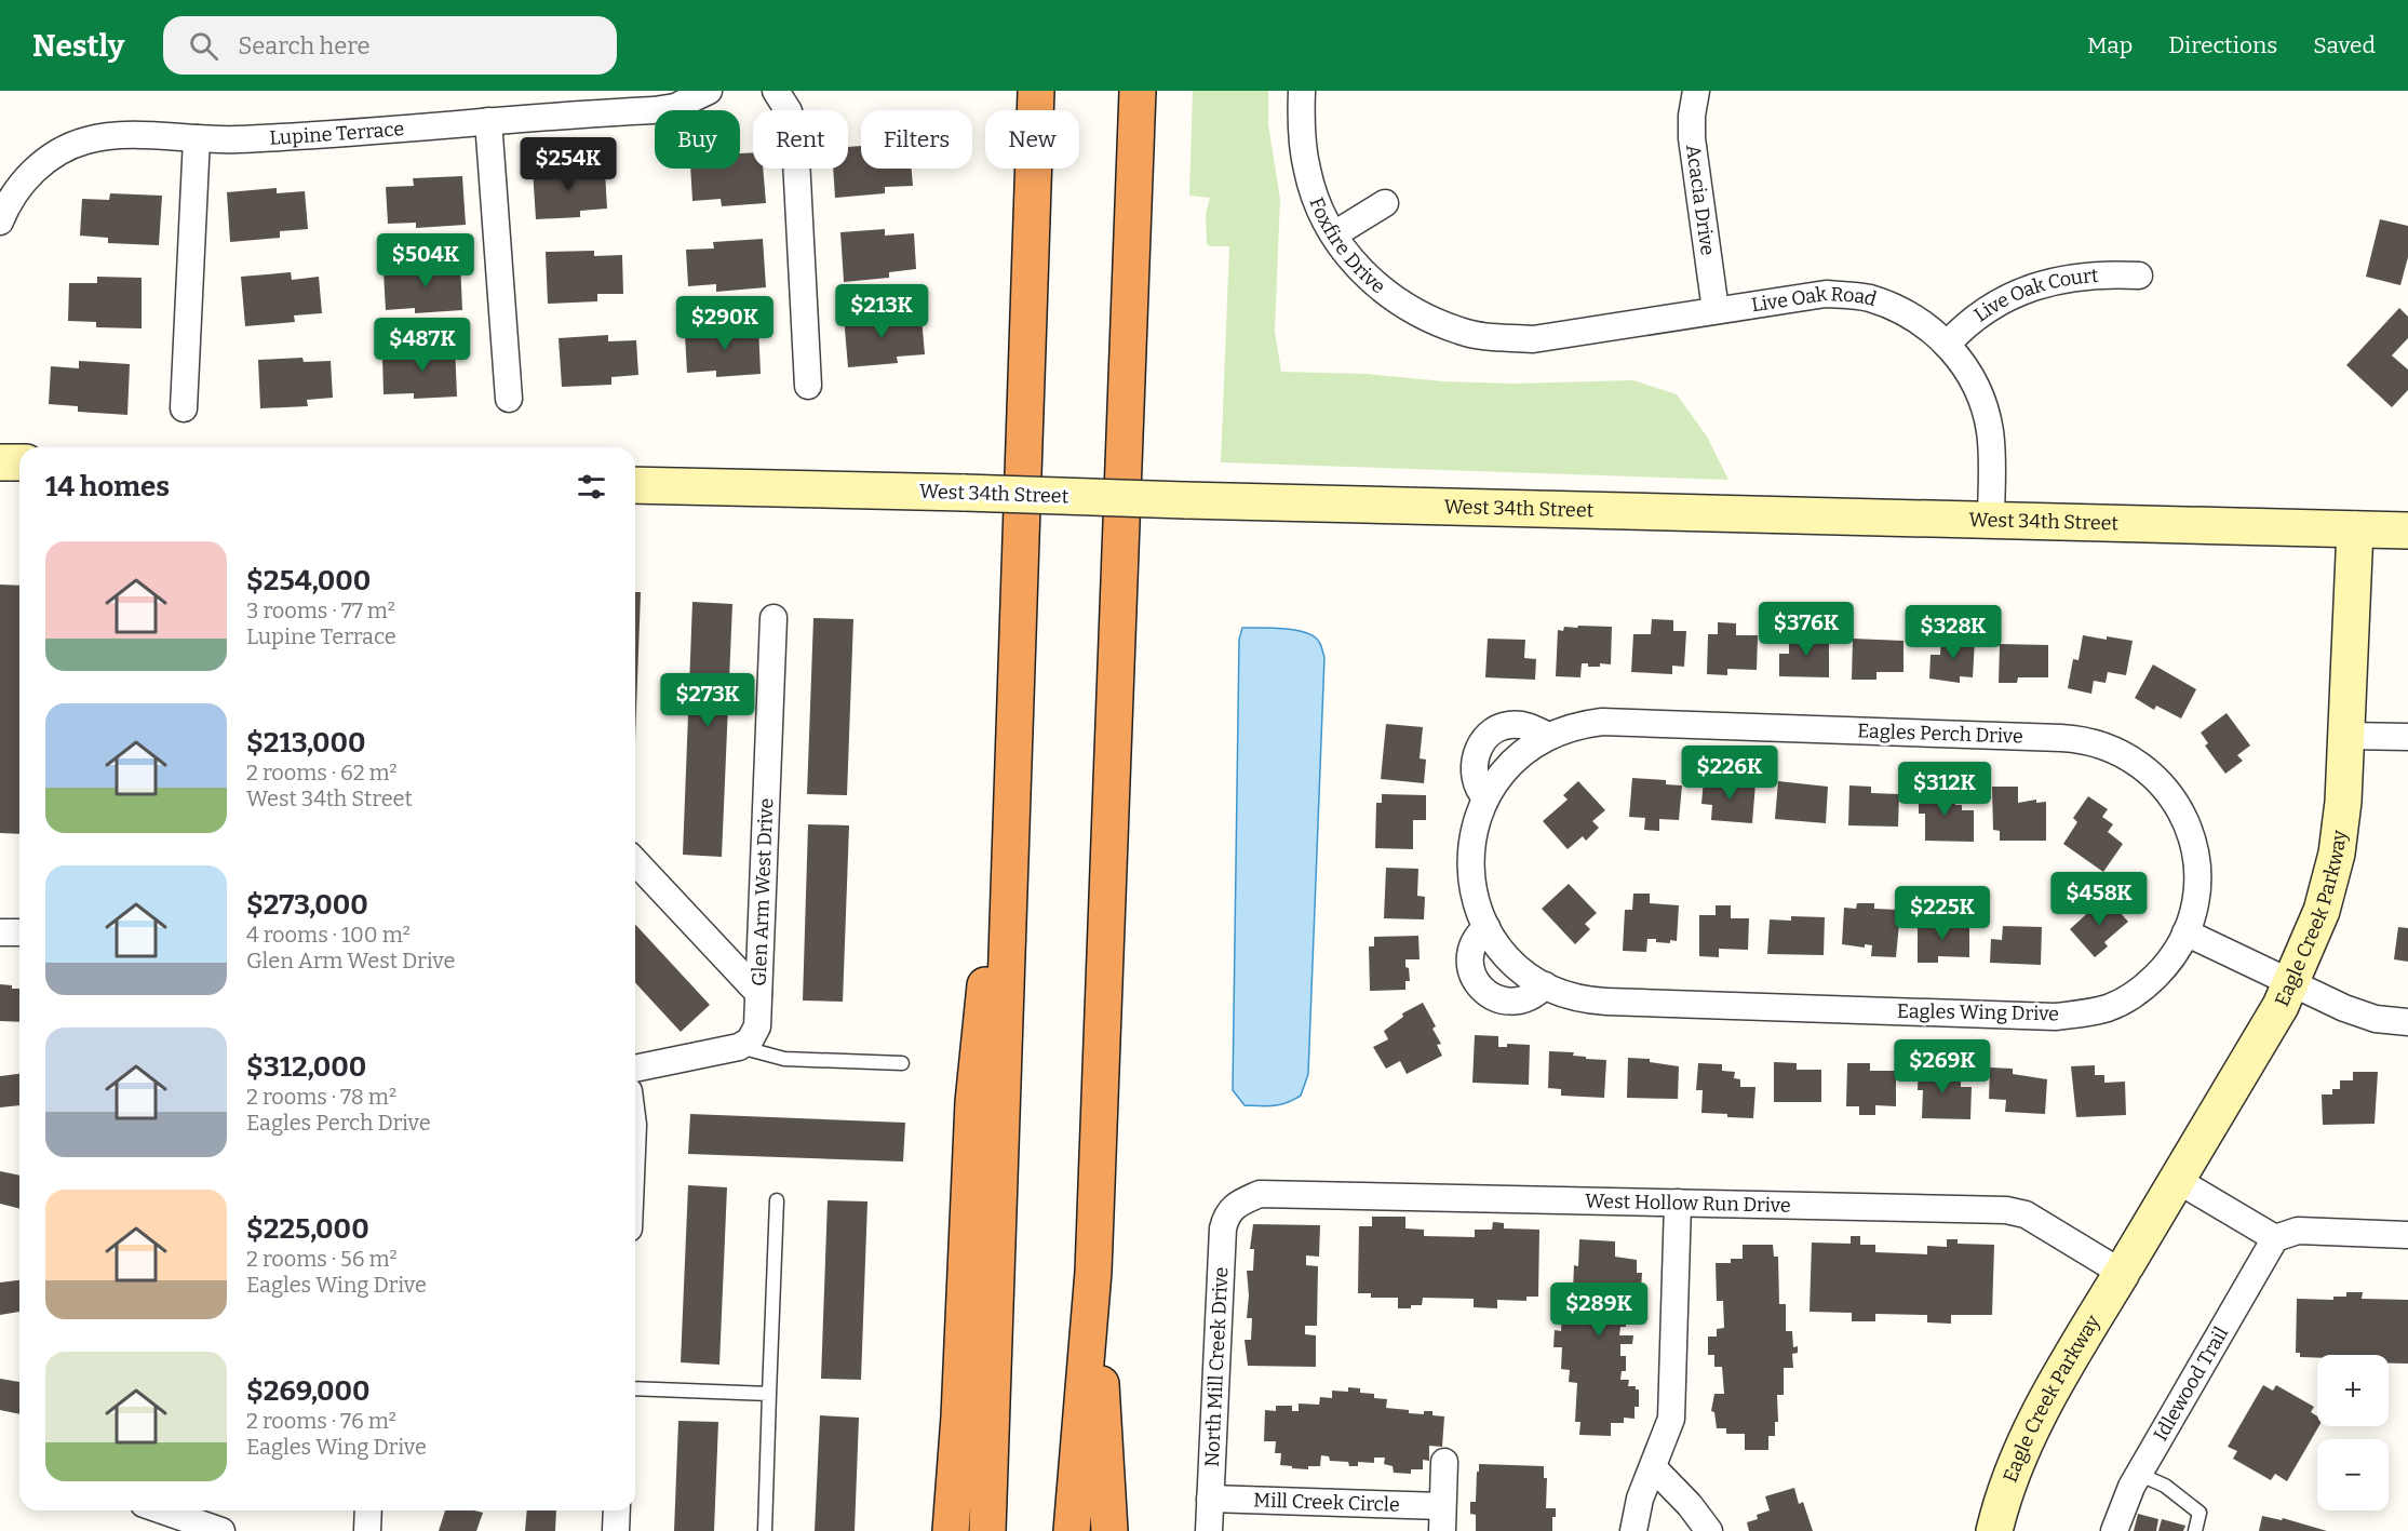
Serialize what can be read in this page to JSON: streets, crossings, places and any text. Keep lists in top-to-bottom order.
{
  "streets": {
    "street": [
      "Lupine Terrace",
      "Acacia Drive",
      "Foxfire Drive",
      "Live Oak Court",
      "Live Oak Road",
      "West 34th Street",
      "Eagles Perch Drive",
      "Glen Arm West Drive",
      "Eagle Creek Parkway",
      "Eagles Wing Drive",
      "West Hollow Run Drive",
      "North Mill Creek Drive",
      "Idlewood Trail",
      "Mill Creek Circle"
    ]
  },
  "crossings": [
    ["Acacia Drive", "Live Oak Road"],
    ["Foxfire Drive", "Live Oak Road"],
    ["Live Oak Court", "Live Oak Road"],
    ["Live Oak Road", "West 34th Street"],
    ["West 34th Street", "Eagle Creek Parkway"],
    ["Eagles Perch Drive", "Eagles Wing Drive"],
    ["Eagle Creek Parkway", "West Hollow Run Drive"],
    ["West Hollow Run Drive", "North Mill Creek Drive"],
    ["North Mill Creek Drive", "Mill Creek Circle"]
  ],
  "page": {
    "header": "Nestly",
    "search": "Search here",
    "nav": ["Map", "Directions", "Saved"],
    "chip": [
      "Buy",
      "Rent",
      "Filters",
      "New"
    ],
    "price": [
      "$254K",
      "$504K",
      "$213K",
      "$290K",
      "$487K",
      "$376K",
      "$328K",
      "$273K",
      "$226K",
      "$312K",
      "$458K",
      "$225K",
      "$269K",
      "$289K"
    ],
    "heading": "14 homes",
    "list": [
      {
        "name": "$254,000",
        "note": "3 rooms · 77 m² · Lupine Terrace"
      },
      {
        "name": "$213,000",
        "note": "2 rooms · 62 m² · West 34th Street"
      },
      {
        "name": "$273,000",
        "note": "4 rooms · 100 m² · Glen Arm West Drive"
      },
      {
        "name": "$312,000",
        "note": "2 rooms · 78 m² · Eagles Perch Drive"
      },
      {
        "name": "$225,000",
        "note": "2 rooms · 56 m² · Eagles Wing Drive"
      },
      {
        "name": "$269,000",
        "note": "2 rooms · 76 m² · Eagles Wing Drive"
      }
    ],
    "map_buttons": ["+", "−"]
  }
}
